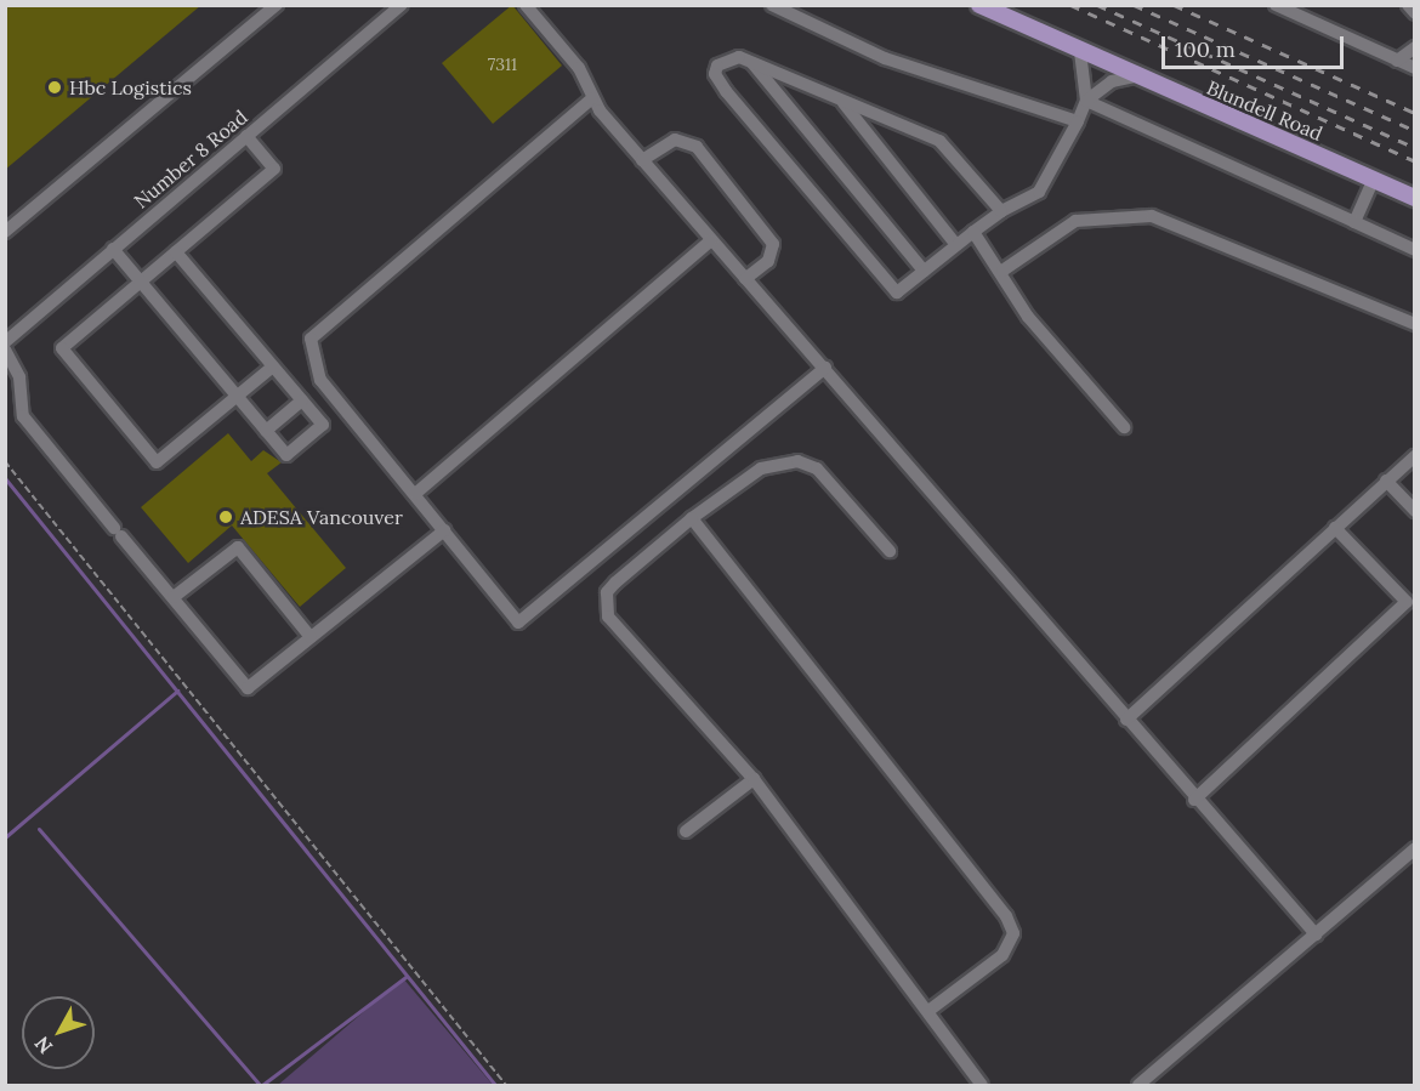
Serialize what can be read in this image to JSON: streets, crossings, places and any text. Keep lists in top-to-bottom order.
{
  "streets": {
    "main road": ["Blundell Road"],
    "street": ["Number 8 Road"]
  },
  "places": ["Hbc Logistics", "ADESA Vancouver"],
  "house_numbers": ["7311"],
  "scale_bar": "100 m",
  "north": "bottom left"
}
